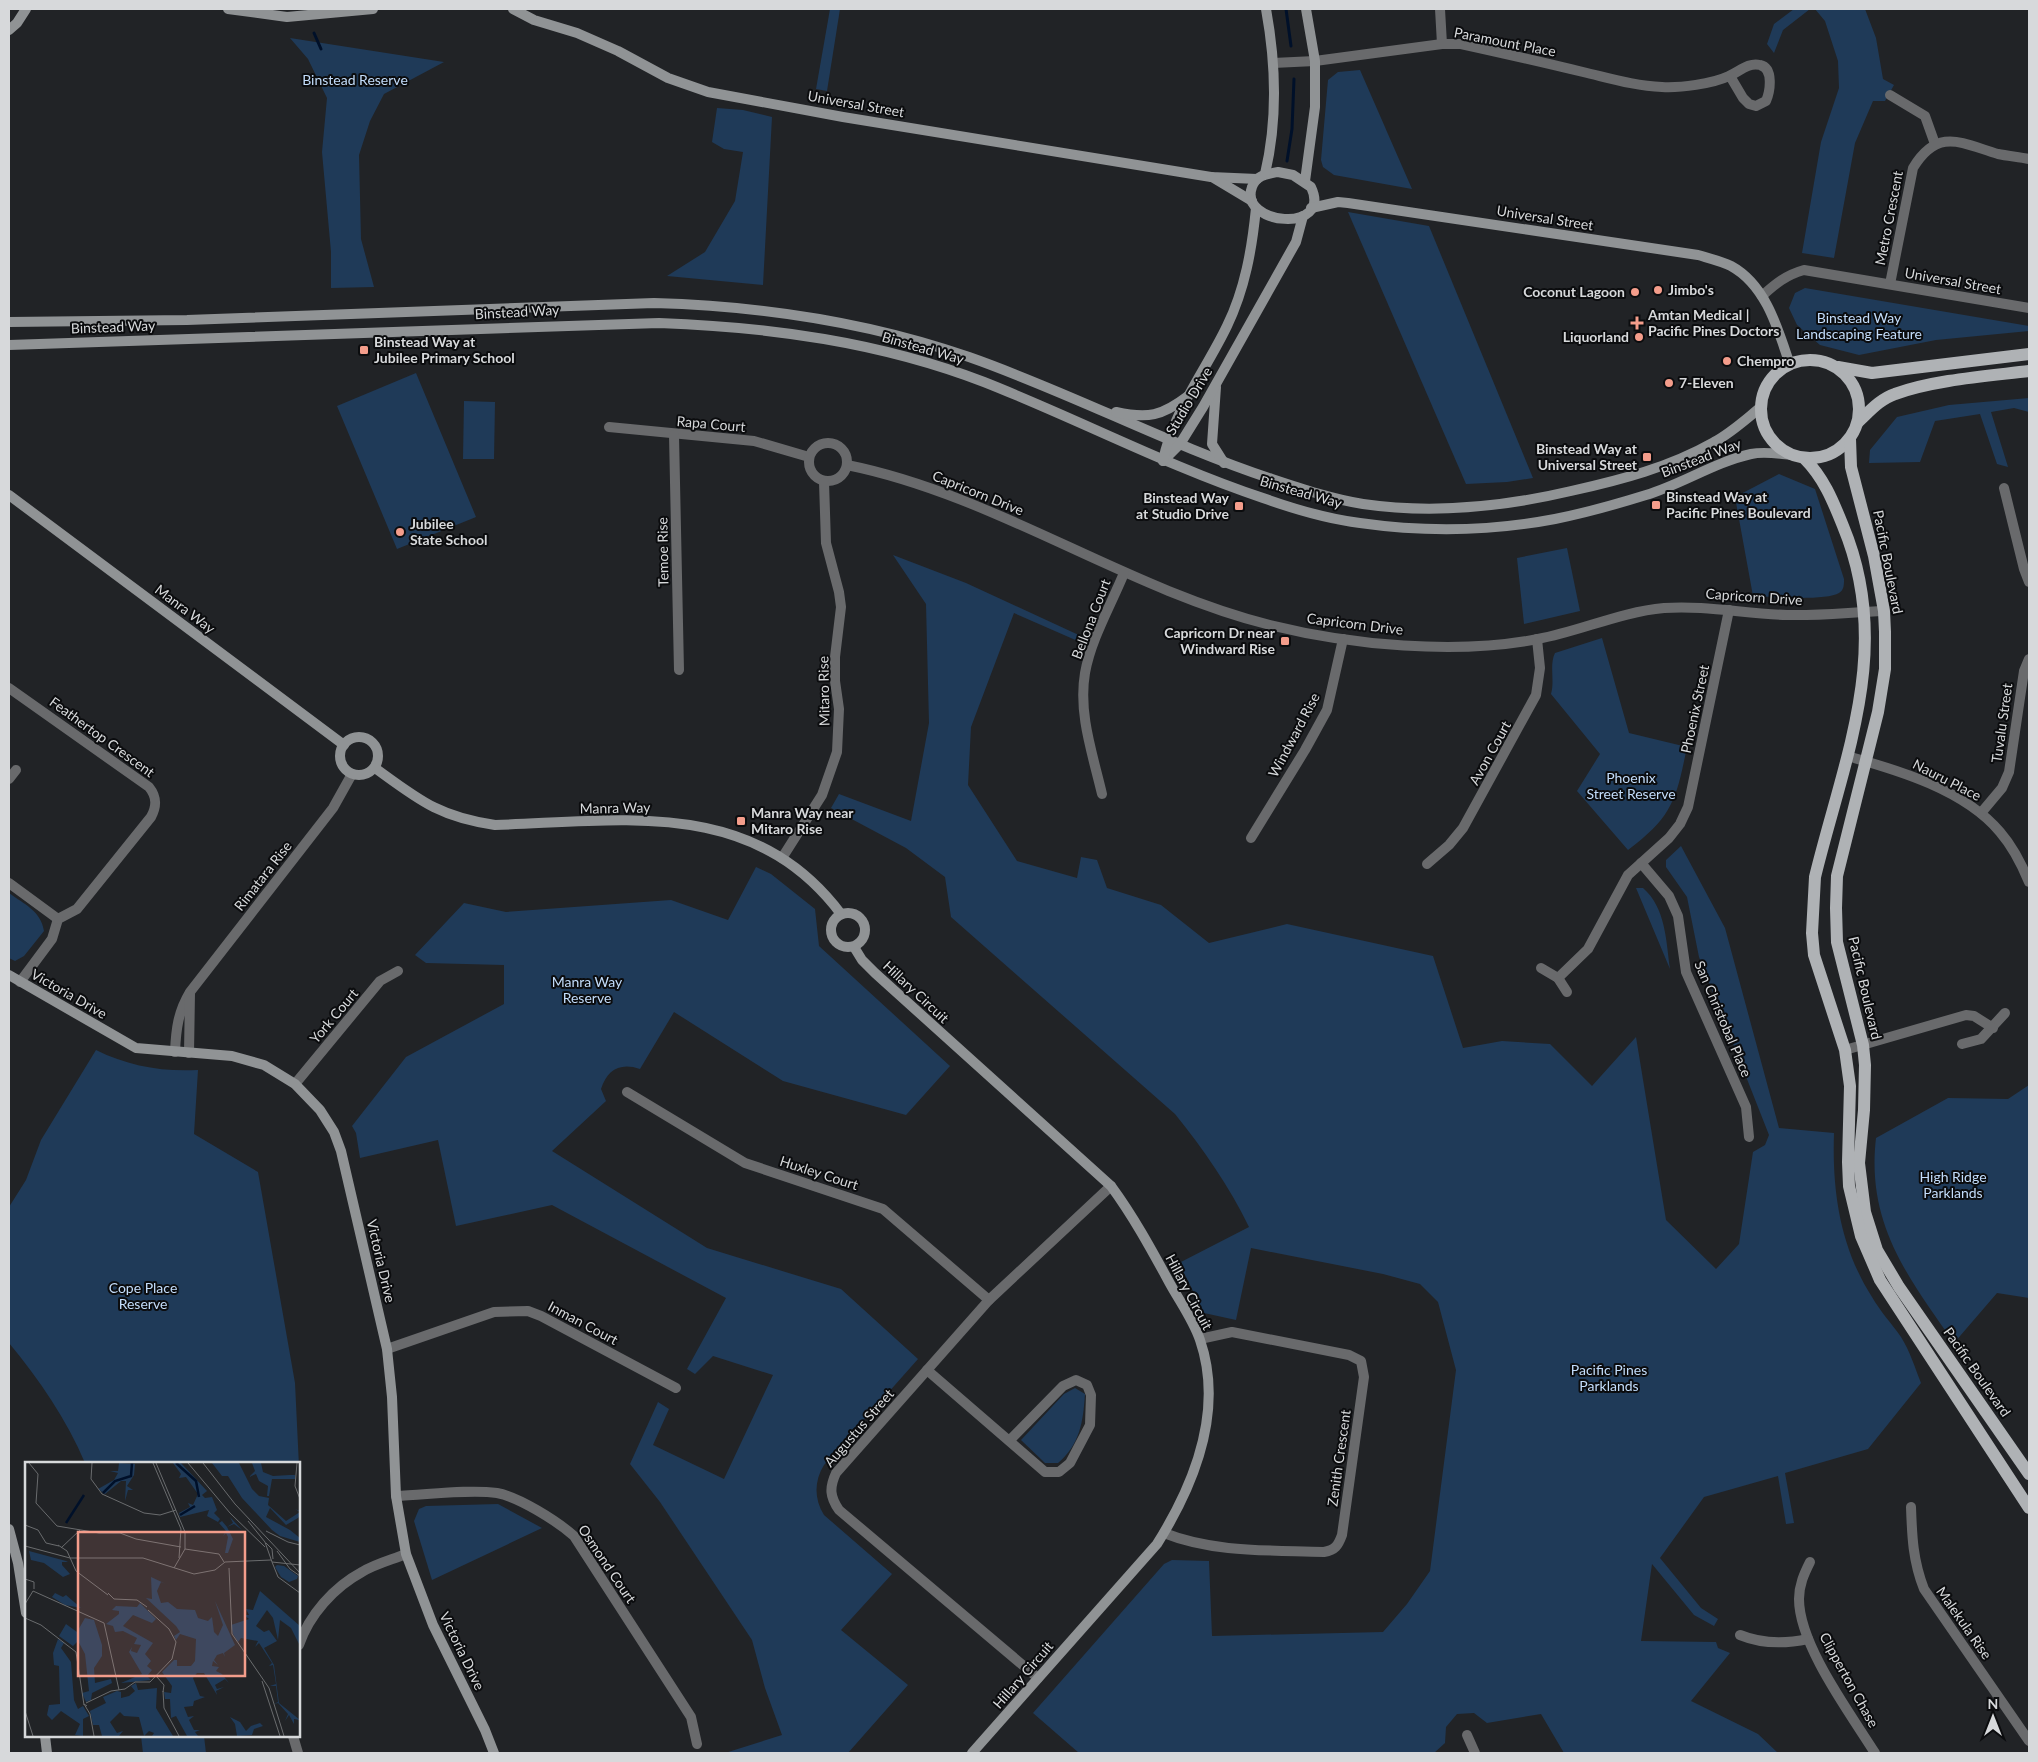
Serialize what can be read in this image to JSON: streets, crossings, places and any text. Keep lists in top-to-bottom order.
{
  "streets": {
    "main road": ["Pacific Boulevard"],
    "street": [
      "Paramount Place",
      "Universal Street",
      "Metro Crescent",
      "Binstead Way",
      "Studio Drive",
      "Rapa Court",
      "Capricorn Drive",
      "Temoe Rise",
      "Manra Way",
      "Bellona Court",
      "Mitaro Rise",
      "Phoenix Street",
      "Tuvalu Street",
      "Windward Rise",
      "Feathertop Crescent",
      "Avon Court",
      "Nauru Place",
      "Rimatara Rise",
      "Hillary Circuit",
      "Victoria Drive",
      "York Court",
      "San Christobal Place",
      "Huxley Court",
      "Inman Court",
      "Augustus Street",
      "Zenith Crescent",
      "Osmond Court",
      "Malekula Rise",
      "Clipperton Chase"
    ]
  },
  "crossings": [
    ["Universal Street", "Metro Crescent"],
    ["Universal Street", "Binstead Way"],
    ["Universal Street", "Studio Drive"],
    ["Universal Street", "Pacific Boulevard"],
    ["Binstead Way", "Studio Drive"],
    ["Binstead Way", "Pacific Boulevard"],
    ["Rapa Court", "Capricorn Drive"],
    ["Rapa Court", "Temoe Rise"],
    ["Rapa Court", "Mitaro Rise"],
    ["Capricorn Drive", "Pacific Boulevard"],
    ["Capricorn Drive", "Bellona Court"],
    ["Capricorn Drive", "Mitaro Rise"],
    ["Capricorn Drive", "Phoenix Street"],
    ["Capricorn Drive", "Windward Rise"],
    ["Capricorn Drive", "Avon Court"],
    ["Pacific Boulevard", "Nauru Place"],
    ["Manra Way", "Mitaro Rise"],
    ["Manra Way", "Rimatara Rise"],
    ["Manra Way", "Hillary Circuit"],
    ["Phoenix Street", "San Christobal Place"],
    ["Tuvalu Street", "Nauru Place"],
    ["Rimatara Rise", "Victoria Drive"],
    ["Hillary Circuit", "Augustus Street"],
    ["Hillary Circuit", "Zenith Crescent"],
    ["Victoria Drive", "York Court"],
    ["Victoria Drive", "Inman Court"],
    ["Victoria Drive", "Osmond Court"],
    ["Huxley Court", "Augustus Street"]
  ],
  "parks": [
    "Binstead Reserve",
    "Binstead Way Landscaping Feature",
    "Phoenix Street Reserve",
    "Manra Way Reserve",
    "High Ridge Parklands",
    "Cope Place Reserve",
    "Pacific Pines Parklands"
  ],
  "places": {
    "other": [
      "Jimbo's",
      "Coconut Lagoon",
      "Liquorland",
      "Chempro",
      "7-Eleven",
      "Jubilee State School"
    ],
    "health": ["Amtan Medical | Pacific Pines Doctors"],
    "transit": [
      "Binstead Way at Jubilee Primary School",
      "Binstead Way at Universal Street",
      "Binstead Way at Pacific Pines Boulevard",
      "Binstead Way at Studio Drive",
      "Capricorn Dr near Windward Rise",
      "Manra Way near Mitaro Rise"
    ]
  },
  "north": "top"
}
